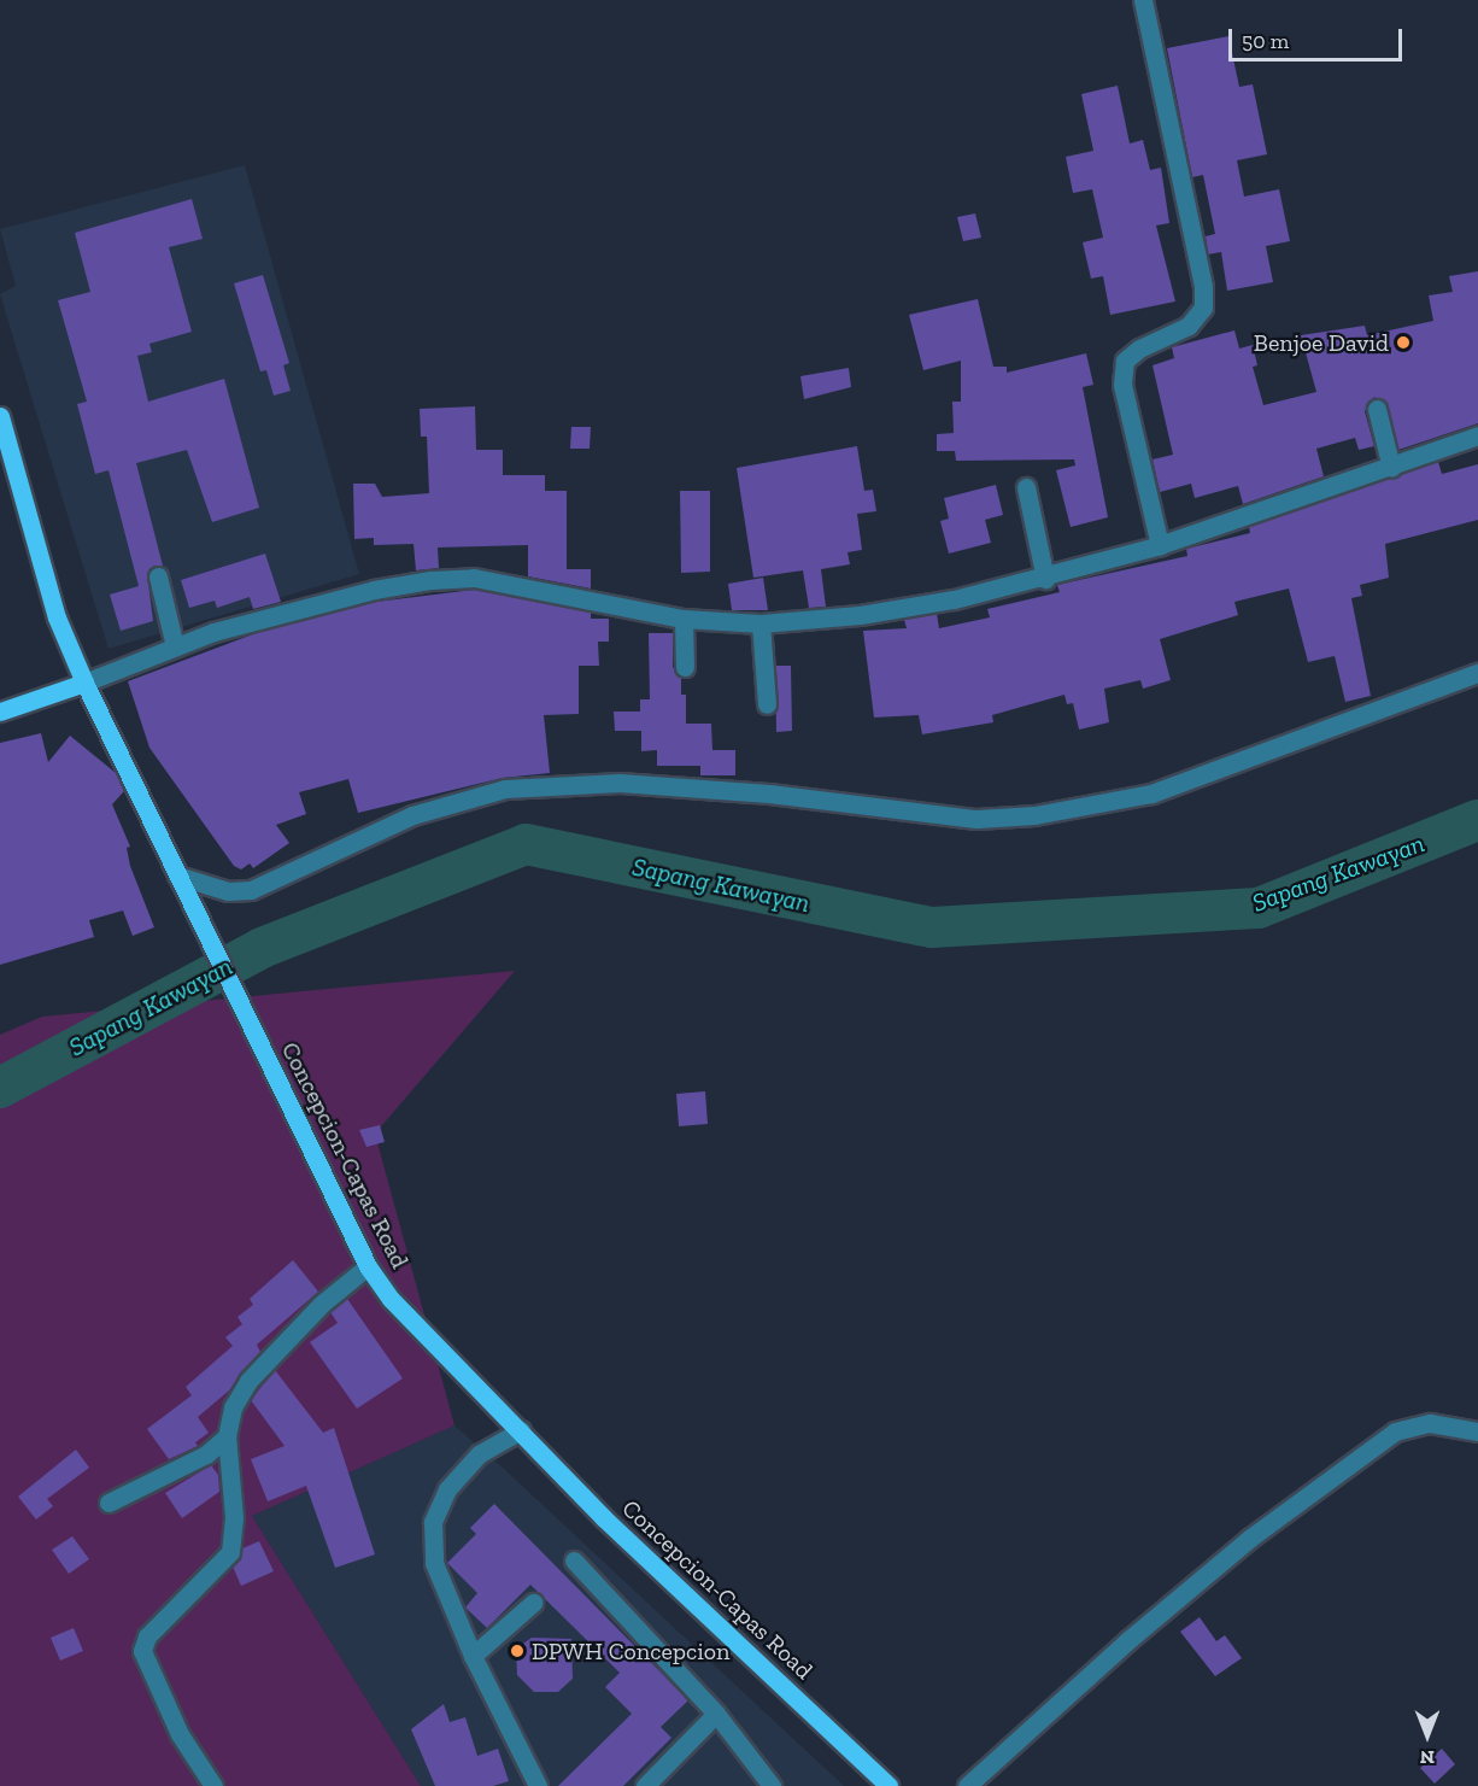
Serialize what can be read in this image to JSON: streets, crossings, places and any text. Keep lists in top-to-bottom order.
{
  "streets": {
    "main road": ["Concepcion-Capas Road"]
  },
  "water": ["Sapang Kawayan"],
  "places": ["Benjoe David", "DPWH Concepcion"],
  "scale_bar": "50 m",
  "north": "bottom"
}
